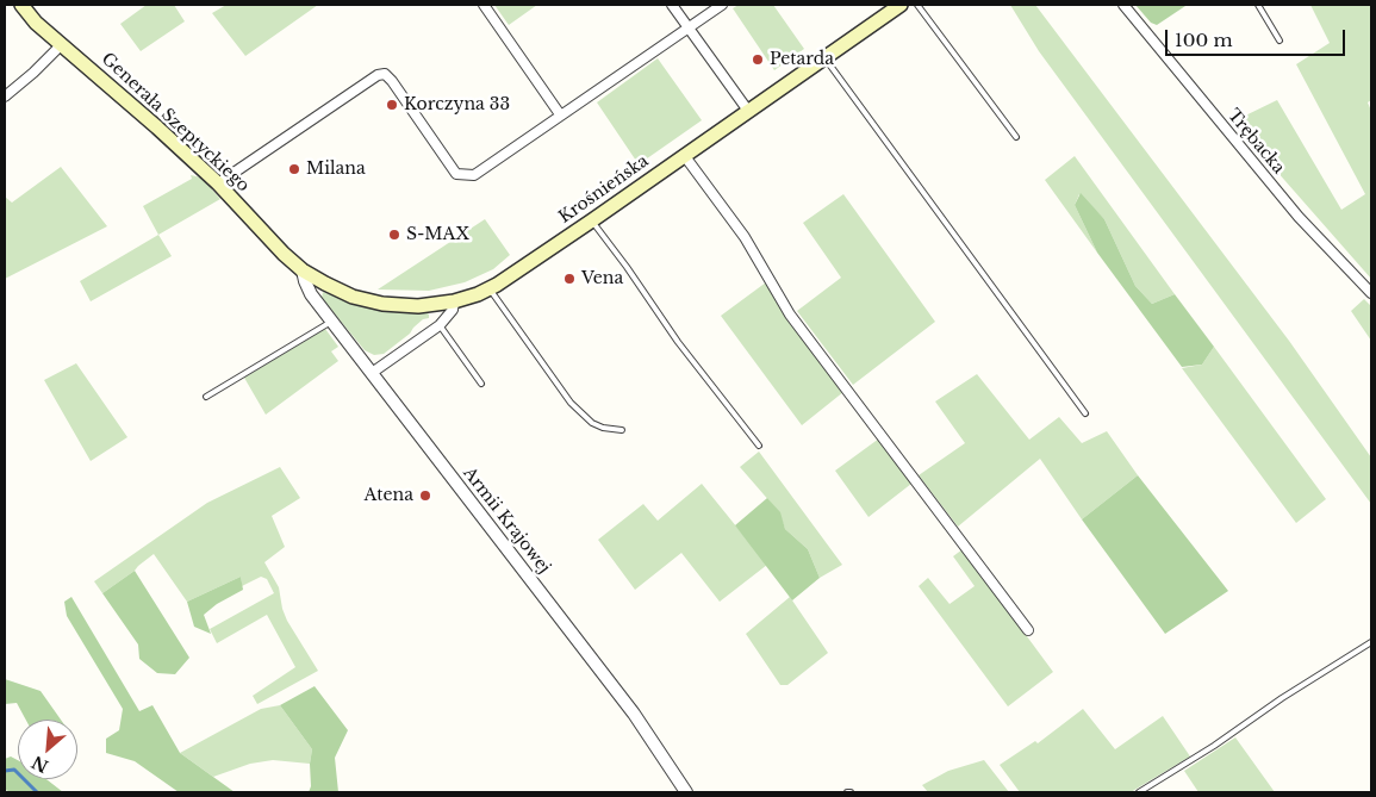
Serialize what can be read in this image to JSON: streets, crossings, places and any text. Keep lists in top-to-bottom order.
{
  "streets": {
    "main road": ["Generała Szeptyckiego", "Krośnieńska"],
    "street": ["Trębacka", "Armii Krajowej"]
  },
  "crossings": [
    ["Generała Szeptyckiego", "Krośnieńska"],
    ["Generała Szeptyckiego", "Armii Krajowej"],
    ["Krośnieńska", "Armii Krajowej"]
  ],
  "places": [
    "Petarda",
    "Korczyna 33",
    "Milana",
    "S-MAX",
    "Vena",
    "Atena"
  ],
  "scale_bar": "100 m",
  "north": "bottom left"
}
